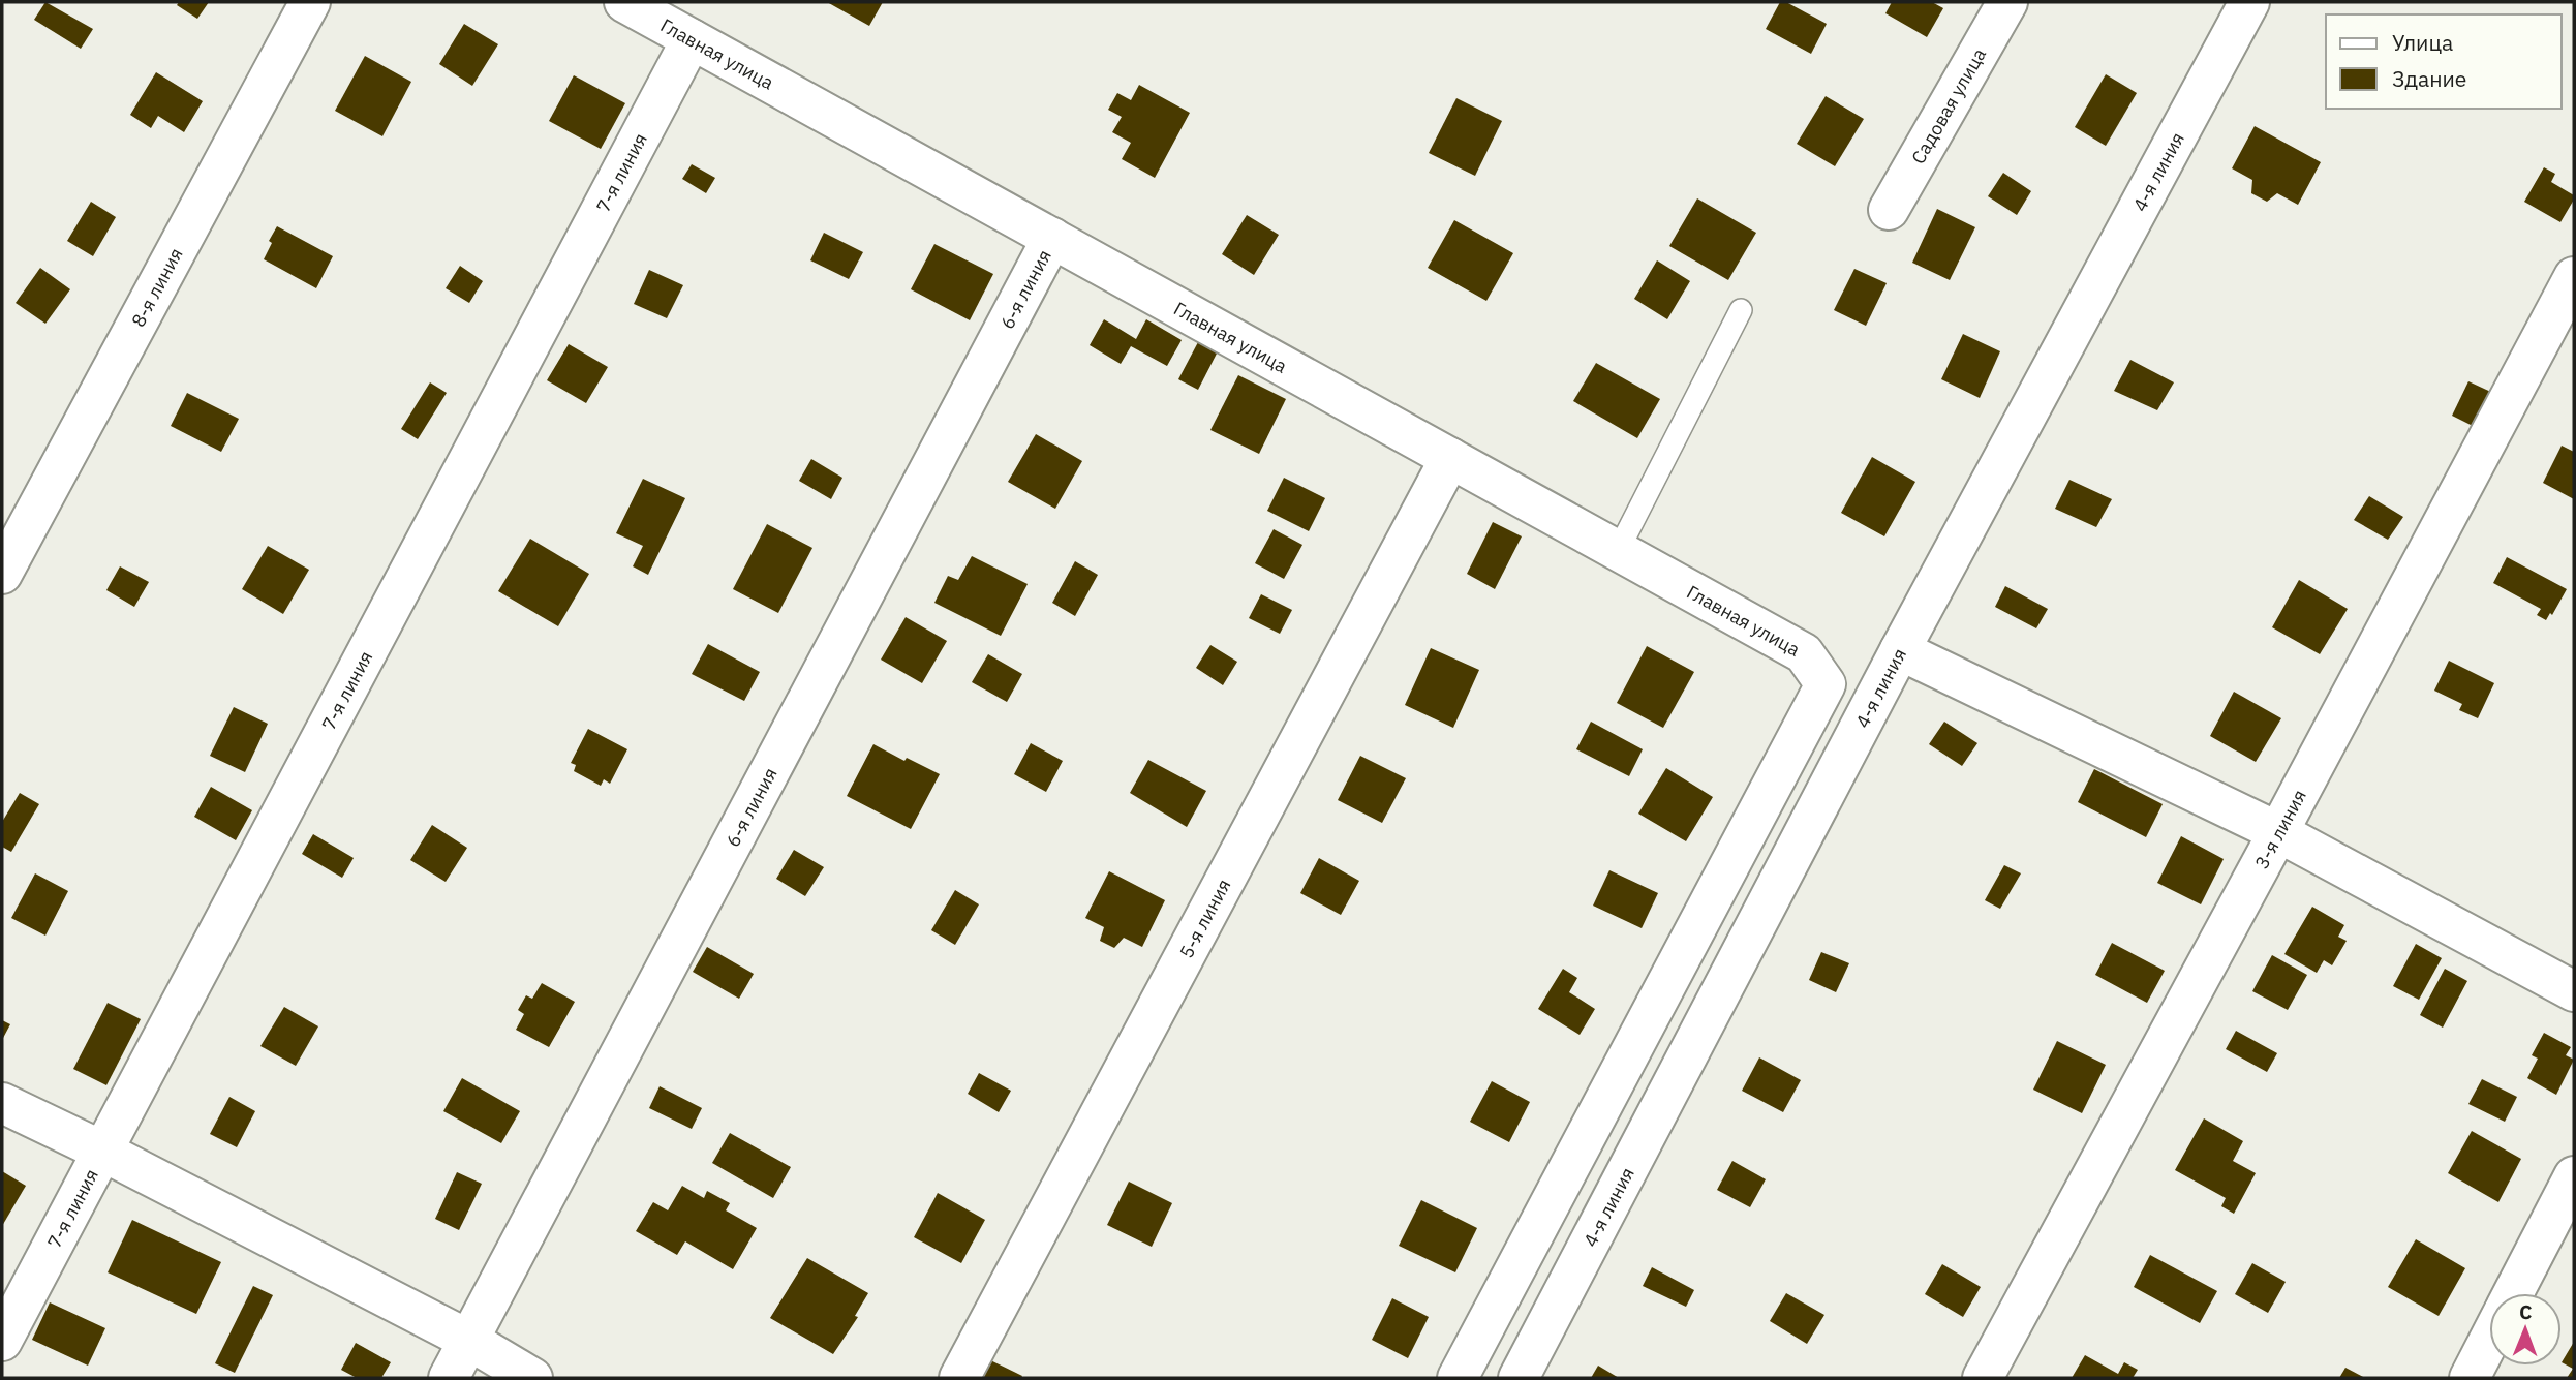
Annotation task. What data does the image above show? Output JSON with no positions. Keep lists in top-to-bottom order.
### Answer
{
  "streets": {
    "street": [
      "Главная улица",
      "Садовая улица",
      "7-я линия",
      "4-я линия",
      "8-я линия",
      "6-я линия",
      "3-я линия",
      "5-я линия"
    ]
  },
  "crossings": [
    ["Главная улица", "7-я линия"],
    ["Главная улица", "6-я линия"],
    ["Главная улица", "5-я линия"]
  ],
  "legend": ["Улица", "Здание"],
  "north": "top"
}
